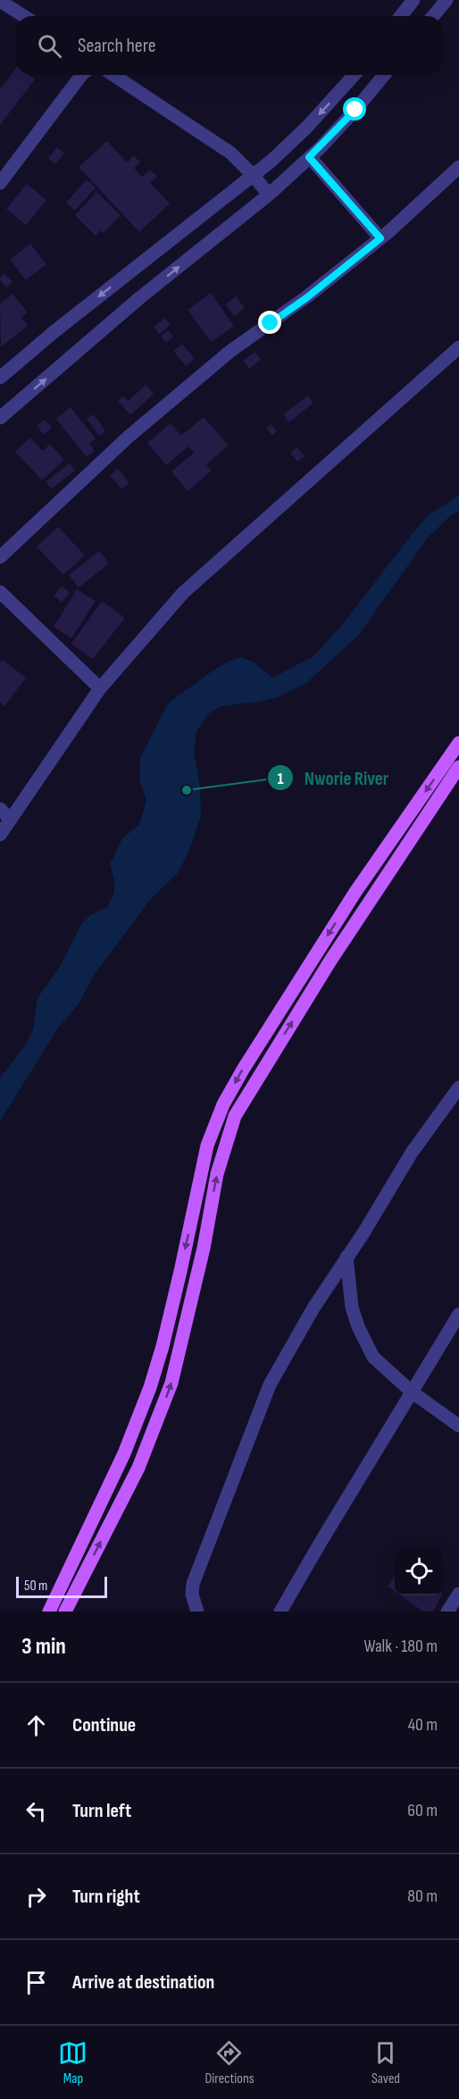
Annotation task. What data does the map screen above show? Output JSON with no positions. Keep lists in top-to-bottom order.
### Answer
{
  "places": ["Nworie River"],
  "scale_bar": "50 m",
  "page": {
    "search": "Search here",
    "scale": "50 m",
    "heading": ["3 min", "Walk · 180 m"],
    "list": [
      ["Continue", "40 m"],
      ["Turn left", "60 m"],
      ["Turn right", "80 m"],
      "Arrive at destination"
    ],
    "nav": ["Map", "Directions", "Saved"]
  }
}
